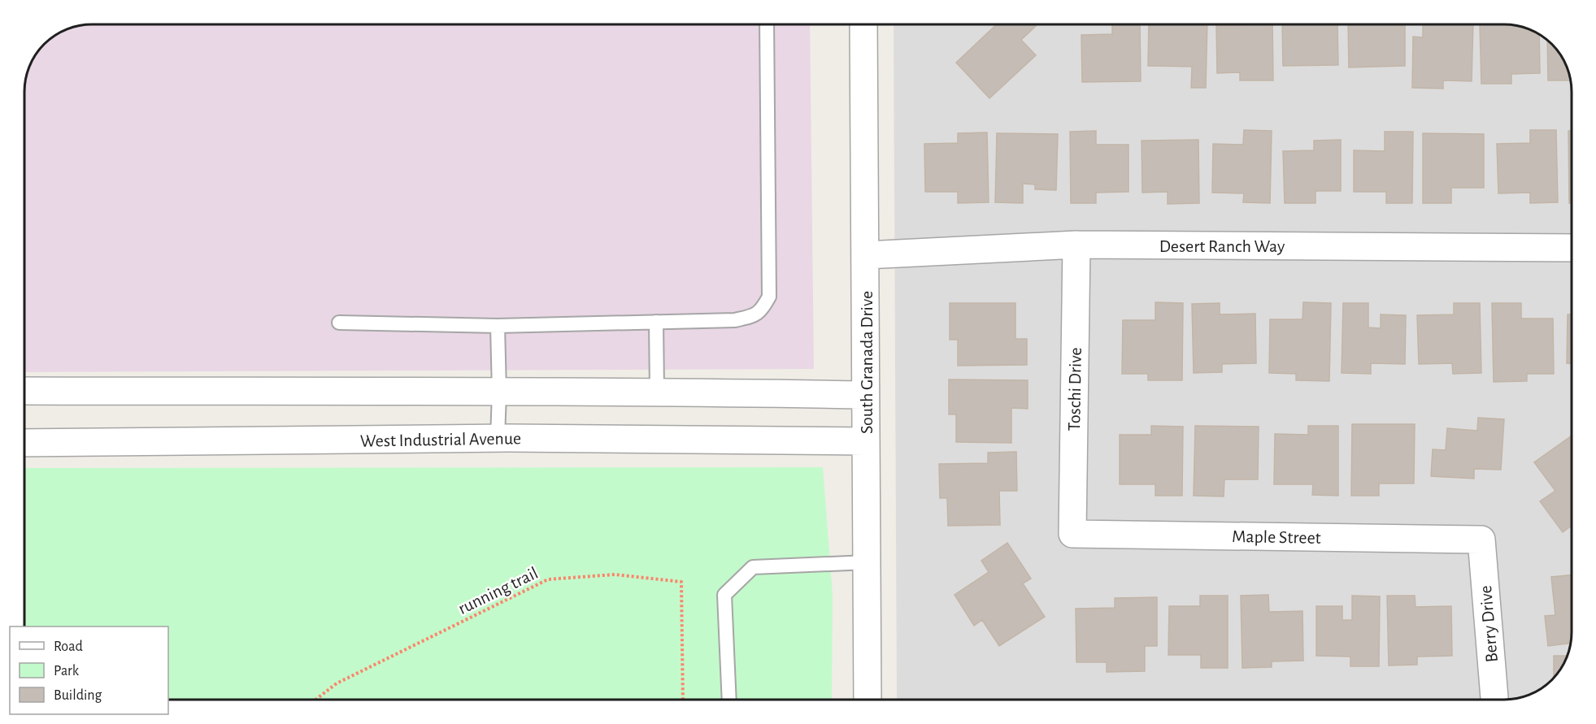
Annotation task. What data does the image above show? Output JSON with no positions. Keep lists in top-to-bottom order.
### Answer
{
  "streets": {
    "street": [
      "Desert Ranch Way",
      "South Granada Drive",
      "Toschi Drive",
      "West Industrial Avenue",
      "Maple Street",
      "Berry Drive"
    ],
    "path": ["running trail"]
  },
  "crossings": [
    ["Desert Ranch Way", "South Granada Drive"],
    ["Desert Ranch Way", "Toschi Drive"],
    ["South Granada Drive", "West Industrial Avenue"],
    ["Toschi Drive", "Maple Street"],
    ["Maple Street", "Berry Drive"]
  ],
  "legend": ["Road", "Park", "Building"]
}
